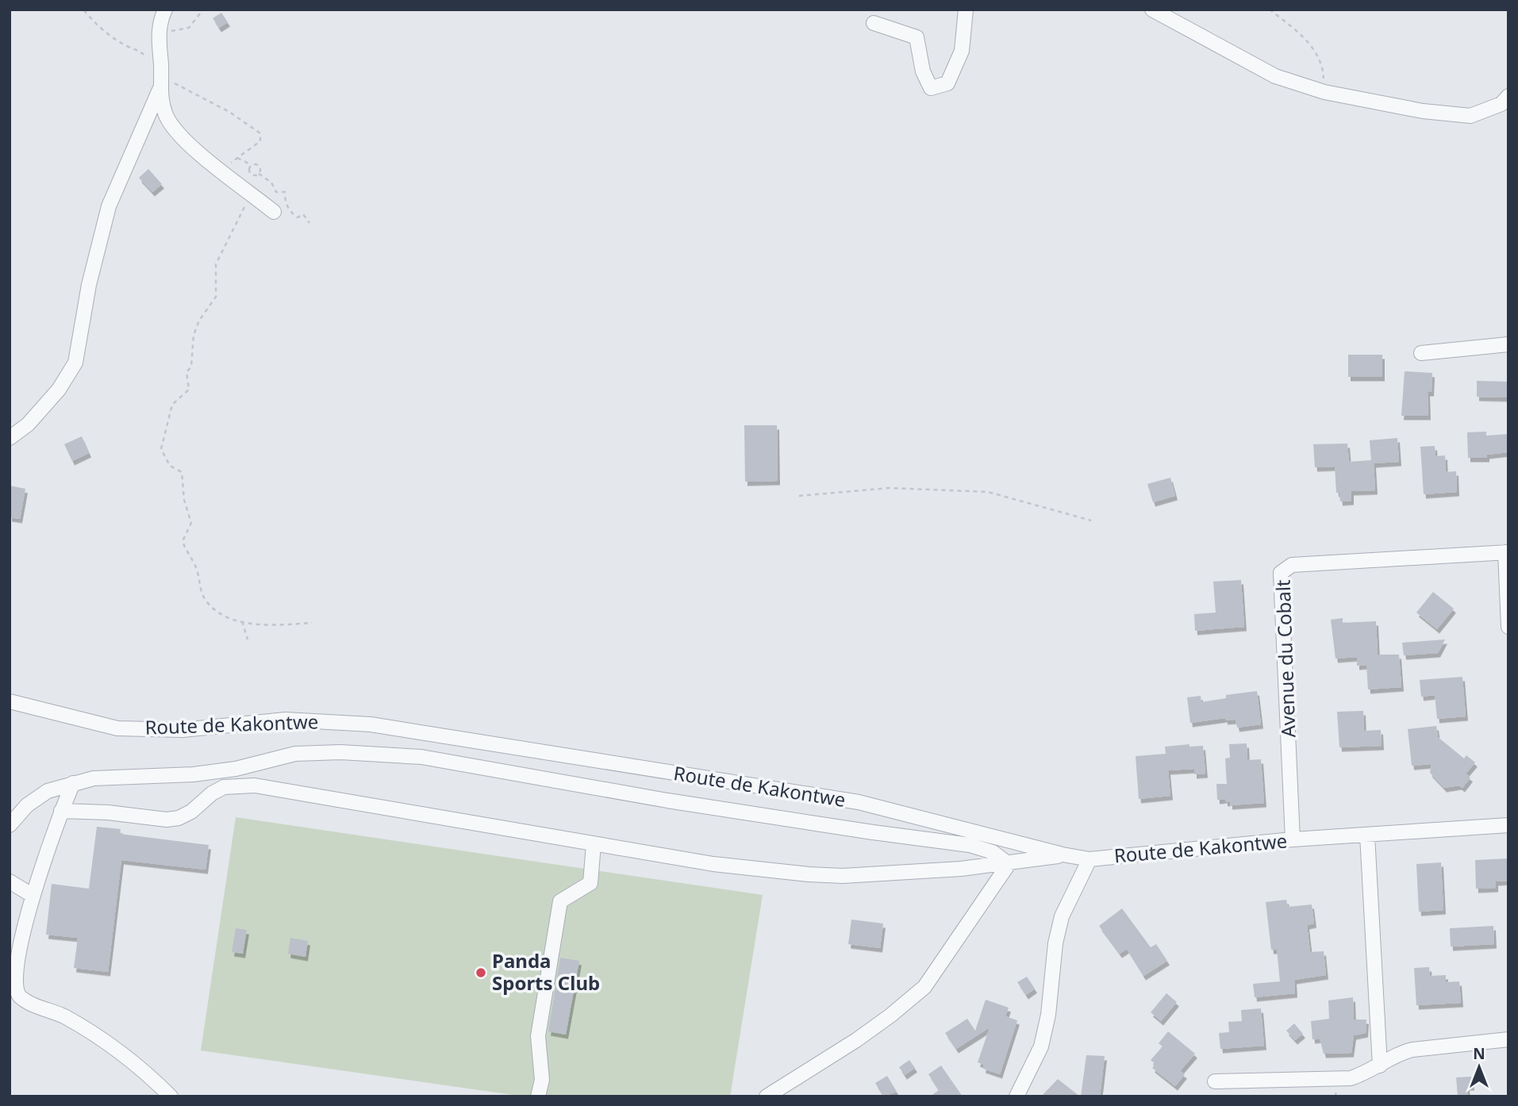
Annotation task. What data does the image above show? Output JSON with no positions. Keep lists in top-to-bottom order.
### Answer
{
  "streets": {
    "street": ["Avenue du Cobalt", "Route de Kakontwe"]
  },
  "crossings": [
    ["Avenue du Cobalt", "Route de Kakontwe"]
  ],
  "places": ["Panda Sports Club"],
  "north": "top"
}
